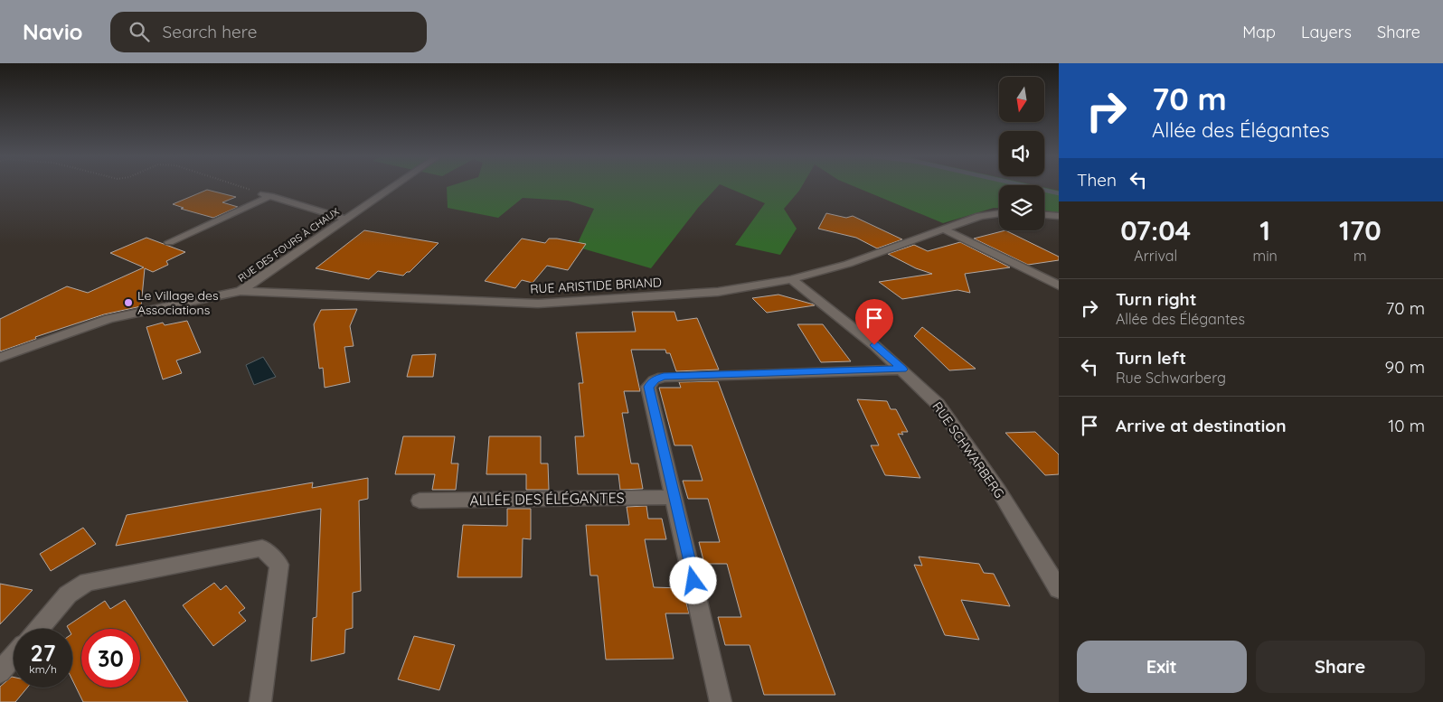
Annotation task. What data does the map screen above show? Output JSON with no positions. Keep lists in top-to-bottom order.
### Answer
{
  "streets": {
    "street": [
      "RUE DES FOURS À CHAUX",
      "RUE ARISTIDE BRIAND",
      "RUE SCHWARBERG",
      "ALLÉE DES ÉLÉGANTES"
    ]
  },
  "crossings": [
    ["RUE DES FOURS À CHAUX", "RUE ARISTIDE BRIAND"],
    ["RUE ARISTIDE BRIAND", "RUE SCHWARBERG"]
  ],
  "places": ["Le Village des Associations"],
  "north": "bottom",
  "page": {
    "header": "Navio",
    "search": "Search here",
    "nav": ["Map", "Layers", "Share"],
    "turn": ["70 m", "Allée des Élégantes"],
    "then": "Then",
    "eta": [
      "07:04",
      "Arrival",
      "1",
      "min",
      "170",
      "m"
    ],
    "list": [
      {
        "name": "Turn right",
        "note": "Allée des Élégantes",
        "value": "70 m"
      },
      {
        "name": "Turn left",
        "note": "Rue Schwarberg",
        "value": "90 m"
      },
      {
        "name": "Arrive at destination",
        "value": "10 m"
      }
    ],
    "speed": "27 km/h",
    "limit": "30",
    "buttons": ["Exit", "Share"]
  }
}
